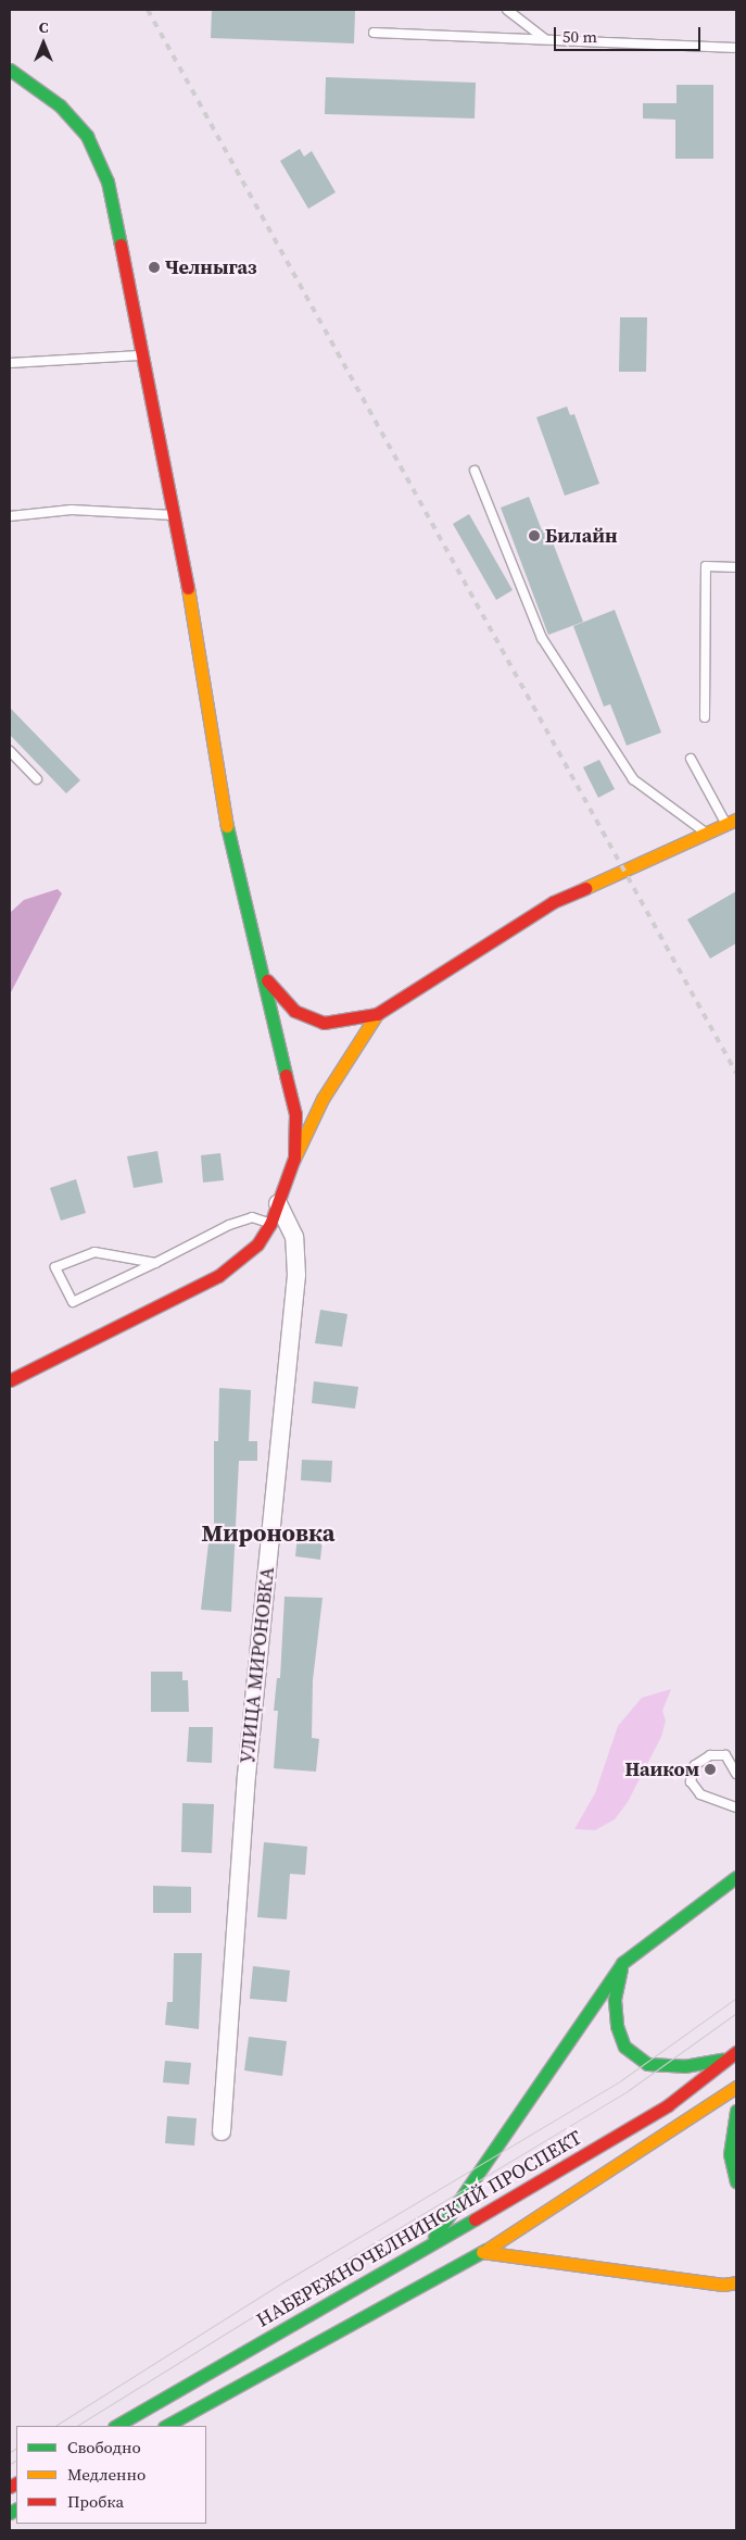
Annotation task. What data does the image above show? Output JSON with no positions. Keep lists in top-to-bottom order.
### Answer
{
  "streets": {
    "main road": ["НАБЕРЕЖНОЧЕЛНИНСКИЙ ПРОСПЕКТ"],
    "street": ["УЛИЦА МИРОНОВКА"]
  },
  "districts": ["Мироновка"],
  "places": ["Челныгаз", "Билайн", "Наиком"],
  "legend": ["Свободно", "Медленно", "Пробка"],
  "scale_bar": "50 m",
  "north": "top"
}
